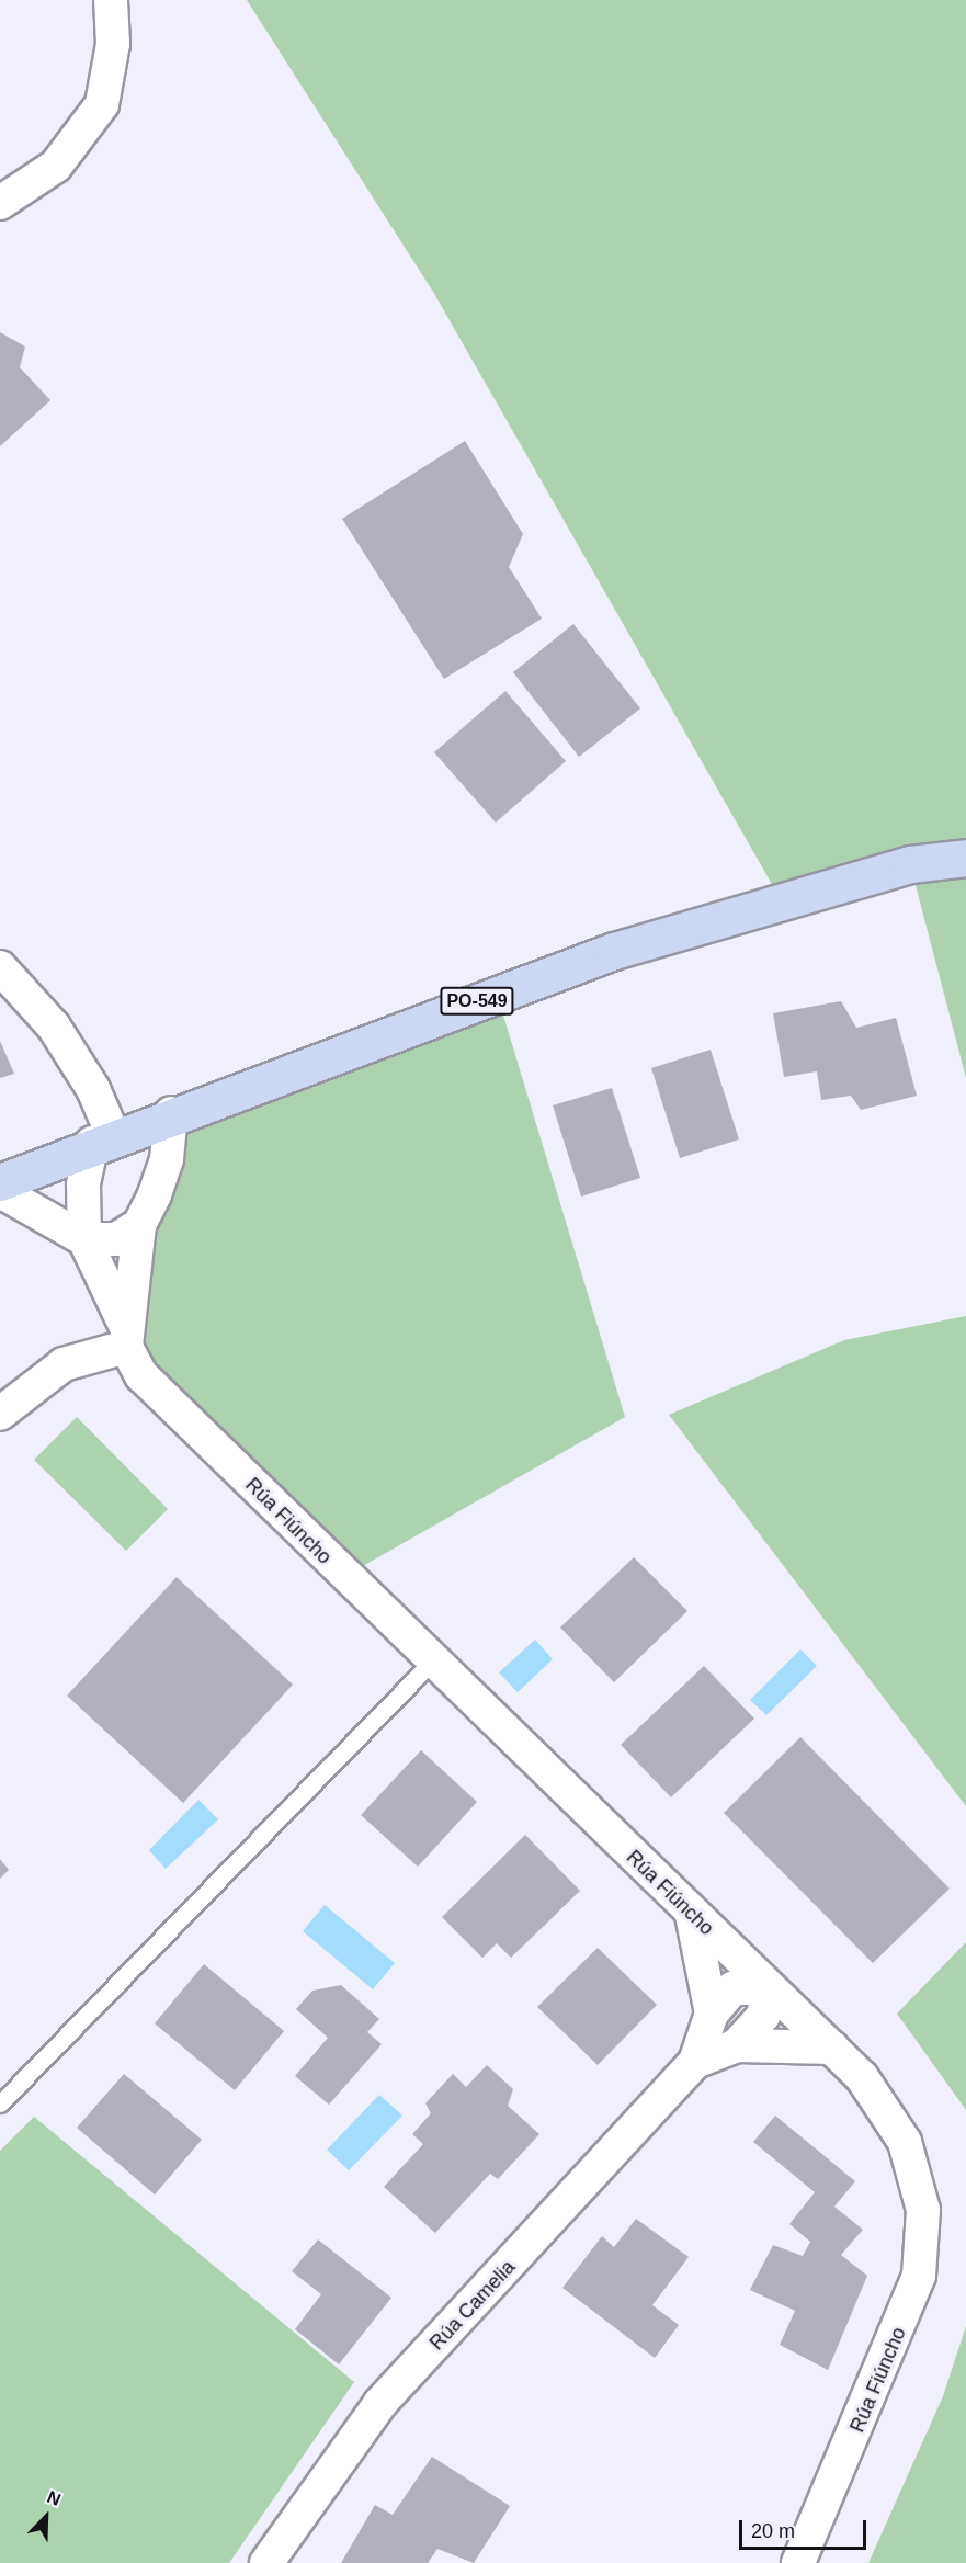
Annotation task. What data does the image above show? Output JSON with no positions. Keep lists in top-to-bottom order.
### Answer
{
  "streets": {
    "main road": ["PO-549"],
    "street": ["Rúa Fiúncho", "Rúa Camelia"]
  },
  "crossings": [
    ["PO-549", "Rúa Fiúncho"]
  ],
  "scale_bar": "20 m",
  "north": "top right"
}
